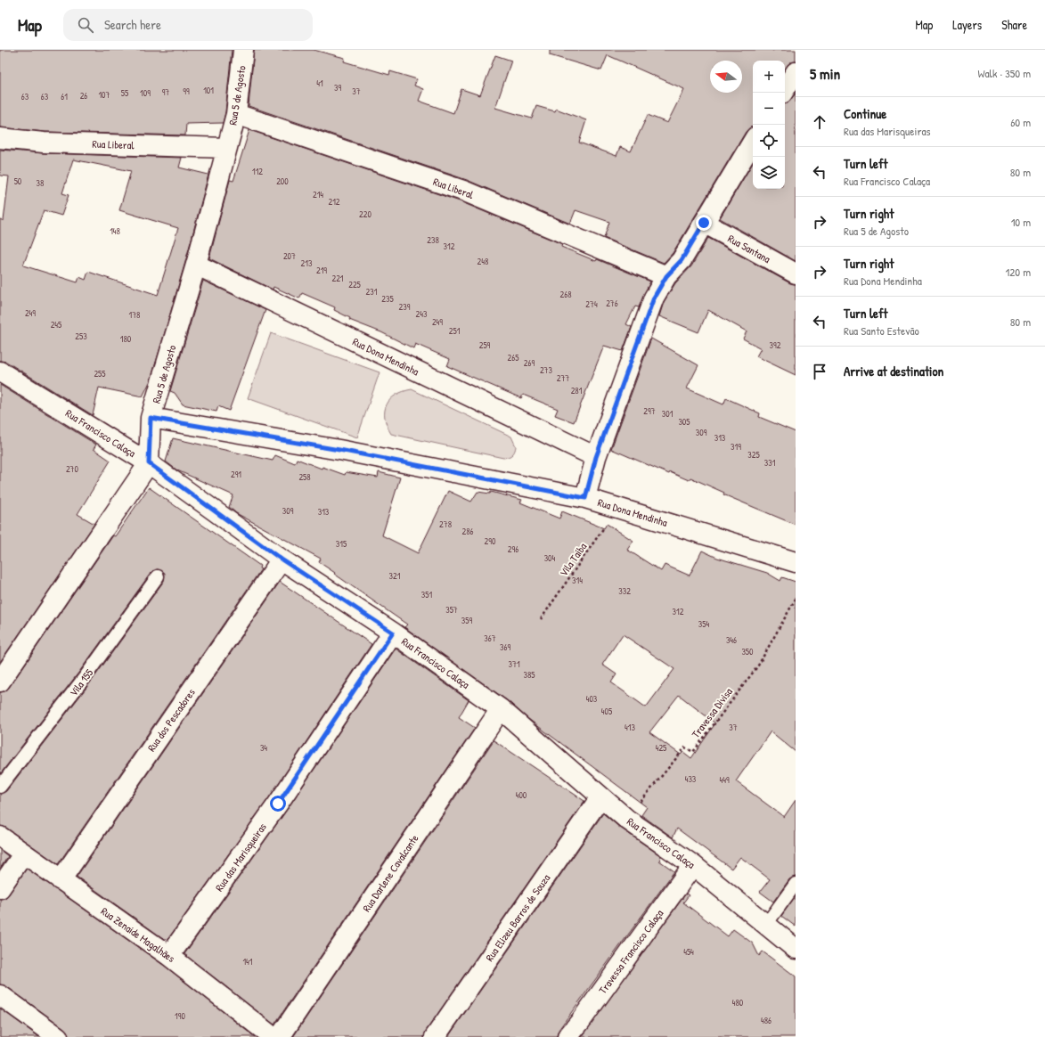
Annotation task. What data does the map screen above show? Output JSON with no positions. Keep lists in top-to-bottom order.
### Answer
{
  "streets": {
    "street": [
      "Rua 5 de Agosto",
      "Rua Liberal",
      "Rua Santana",
      "Rua Dona Mendinha",
      "Rua Francisco Calaça",
      "Rua dos Pescadores",
      "Rua das Marisqueiras",
      "Rua Darlene Cavalcante",
      "Rua Elizeu Barros de Souza",
      "Rua Zenaide Magalhães",
      "Travessa Francisco Calaça"
    ],
    "lane": ["Vila 155"],
    "path": ["Vila Taíba", "Travessa Divisa"]
  },
  "crossings": [
    ["Rua 5 de Agosto", "Rua Liberal"],
    ["Rua 5 de Agosto", "Rua Dona Mendinha"],
    ["Rua 5 de Agosto", "Rua Francisco Calaça"],
    ["Rua Dona Mendinha", "Vila Taíba"],
    ["Rua Francisco Calaça", "Travessa Divisa"],
    ["Rua Francisco Calaça", "Rua dos Pescadores"],
    ["Rua Francisco Calaça", "Rua das Marisqueiras"],
    ["Rua Francisco Calaça", "Rua Darlene Cavalcante"],
    ["Rua Francisco Calaça", "Rua Elizeu Barros de Souza"],
    ["Rua Francisco Calaça", "Travessa Francisco Calaça"],
    ["Rua dos Pescadores", "Rua Zenaide Magalhães"],
    ["Rua das Marisqueiras", "Rua Zenaide Magalhães"]
  ],
  "house_numbers": [
    "41",
    "39",
    "101",
    "99",
    "37",
    "97",
    "55",
    "109",
    "107",
    "26",
    "63",
    "63",
    "61",
    "112",
    "50",
    "200",
    "38",
    "214",
    "212",
    "220",
    "148",
    "238",
    "312",
    "207",
    "248",
    "213",
    "219",
    "221",
    "225",
    "231",
    "268",
    "235",
    "276",
    "274",
    "239",
    "249",
    "243",
    "178",
    "249",
    "245",
    "251",
    "253",
    "180",
    "259",
    "392",
    "265",
    "269",
    "273",
    "255",
    "277",
    "281",
    "297",
    "301",
    "305",
    "309",
    "313",
    "319",
    "325",
    "331",
    "270",
    "291",
    "258",
    "309",
    "313",
    "278",
    "286",
    "290",
    "315",
    "296",
    "304",
    "321",
    "314",
    "332",
    "351",
    "357",
    "312",
    "359",
    "354",
    "367",
    "346",
    "369",
    "350",
    "371",
    "385",
    "403",
    "405",
    "413",
    "37",
    "34",
    "425",
    "433",
    "449",
    "400",
    "454",
    "141",
    "480",
    "190",
    "486"
  ],
  "north": "left",
  "page": {
    "header": "Map",
    "search": "Search here",
    "nav": ["Map", "Layers", "Share"],
    "heading": ["5 min", "Walk · 350 m"],
    "map_buttons": ["+", "−"],
    "list": [
      ["Continue", "Rua das Marisqueiras", "60 m"],
      ["Turn left", "Rua Francisco Calaça", "80 m"],
      ["Turn right", "Rua 5 de Agosto", "10 m"],
      ["Turn right", "Rua Dona Mendinha", "120 m"],
      ["Turn left", "Rua Santo Estevão", "80 m"],
      "Arrive at destination"
    ]
  }
}
